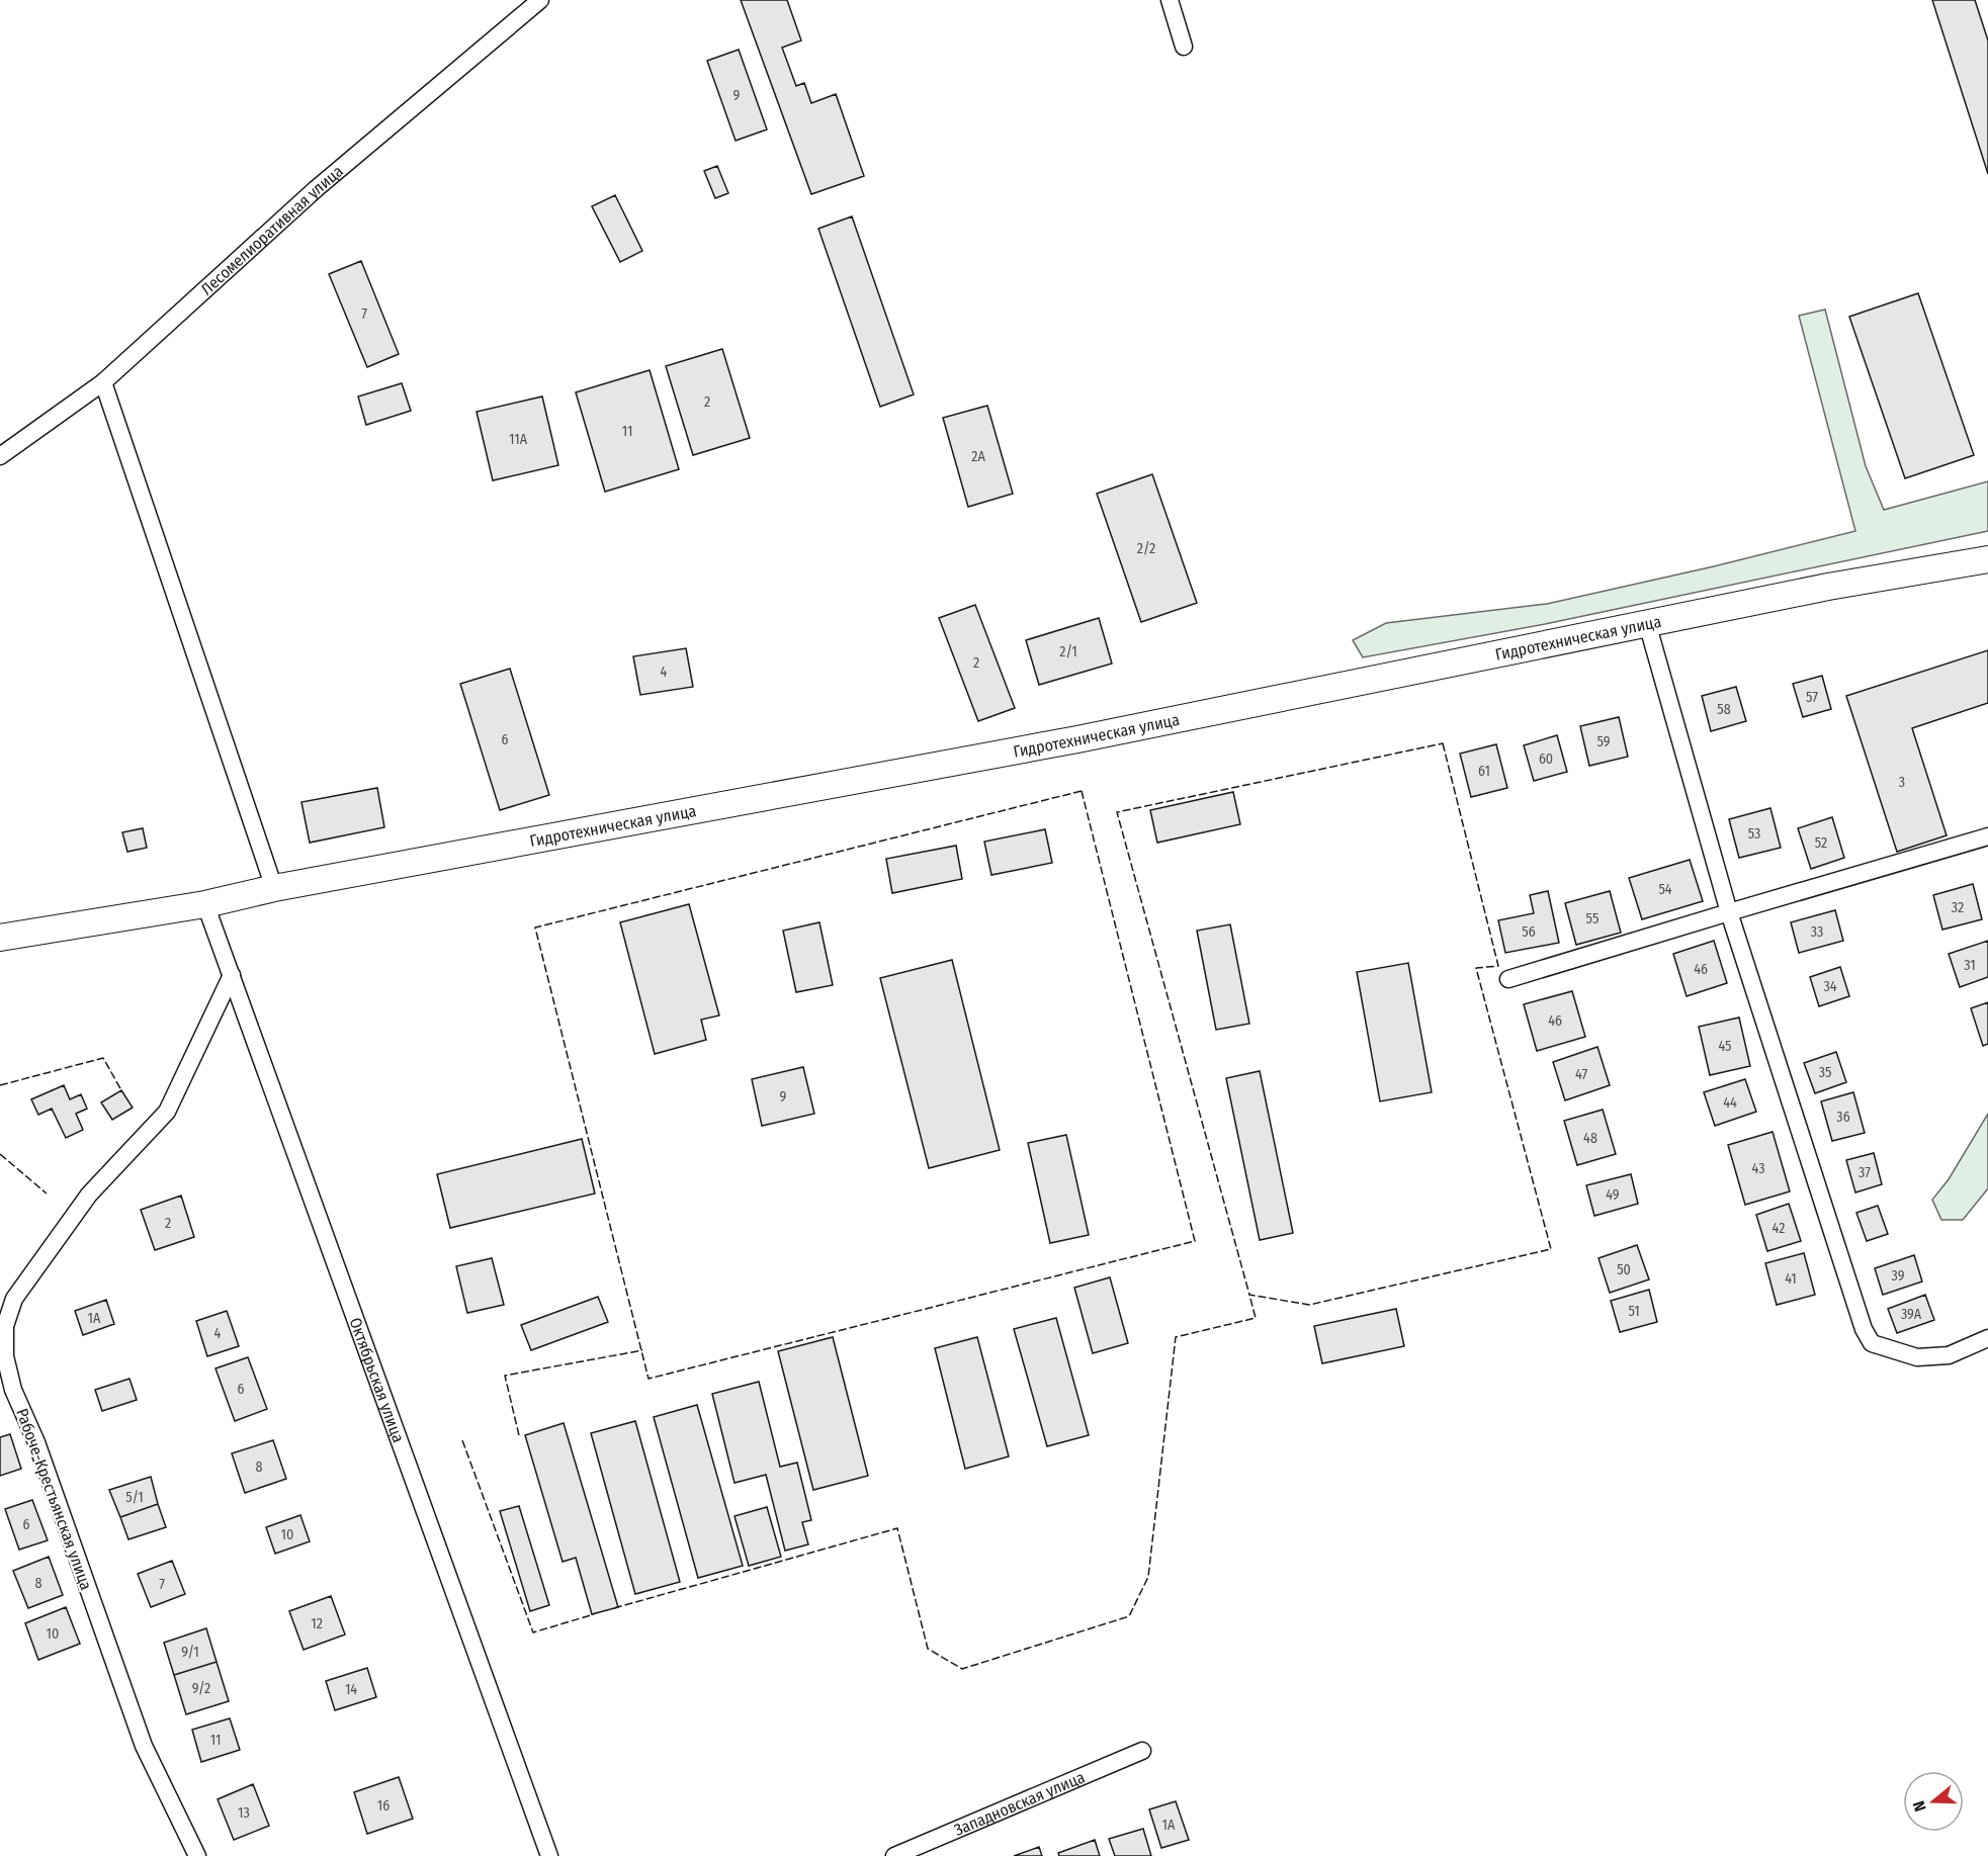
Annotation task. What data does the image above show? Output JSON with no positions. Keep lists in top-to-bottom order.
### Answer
{
  "streets": {
    "main road": ["Гидротехническая улица"],
    "street": [
      "Лесомелиоративная улица",
      "Октябрьская улица",
      "Рабоче-Крестьянская улица",
      "Западновская улица"
    ]
  },
  "crossings": [
    ["Гидротехническая улица", "Октябрьская улица"],
    ["Октябрьская улица", "Рабоче-Крестьянская улица"]
  ],
  "house_numbers": [
    "9",
    "7",
    "2",
    "11",
    "11А",
    "2А",
    "2/2",
    "2/1",
    "2",
    "4",
    "57",
    "58",
    "6",
    "59",
    "60",
    "61",
    "3",
    "53",
    "52",
    "54",
    "32",
    "55",
    "56",
    "33",
    "31",
    "46",
    "34",
    "46",
    "45",
    "35",
    "47",
    "9",
    "44",
    "36",
    "48",
    "43",
    "37",
    "49",
    "2",
    "42",
    "50",
    "39",
    "41",
    "51",
    "39А",
    "1А",
    "4",
    "6",
    "8",
    "5/1",
    "6",
    "10",
    "8",
    "7",
    "12",
    "10",
    "9/1",
    "9/2",
    "14",
    "11",
    "16",
    "13",
    "1А"
  ],
  "north": "left"
}
